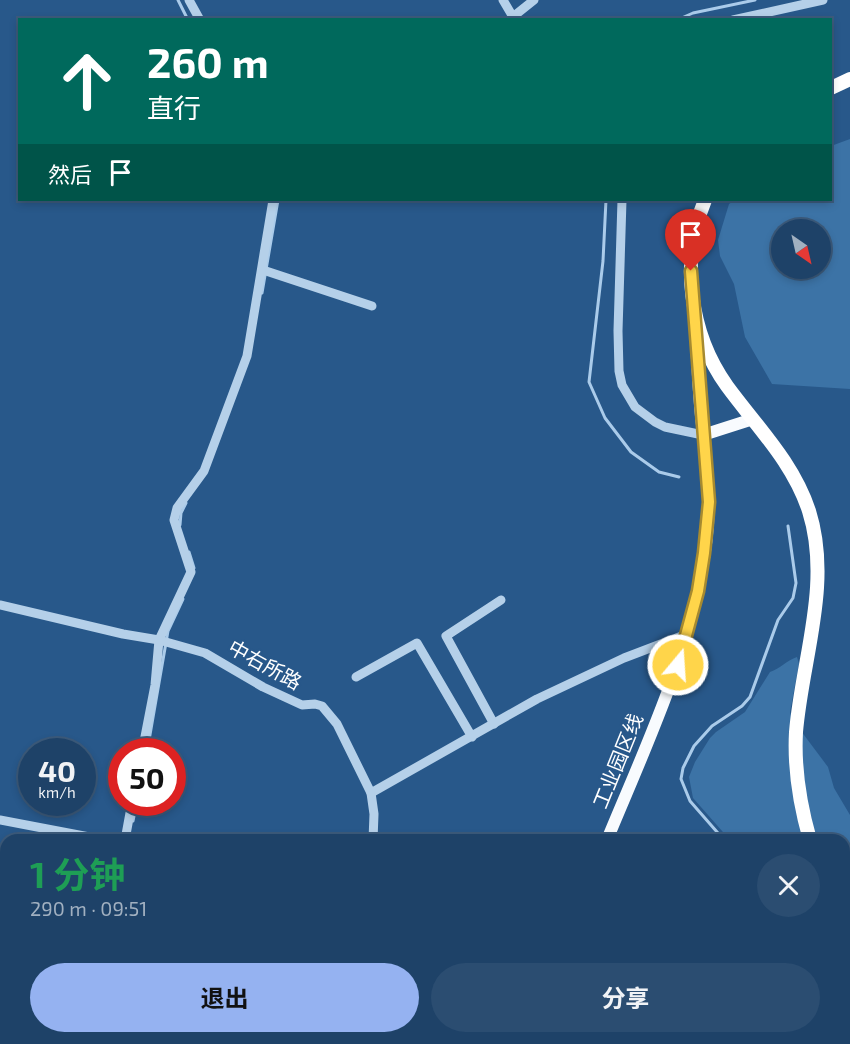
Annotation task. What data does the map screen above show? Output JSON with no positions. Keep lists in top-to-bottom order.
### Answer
{
  "streets": {
    "main road": ["工业园区线"],
    "street": ["中右所路"]
  },
  "north": "bottom right",
  "page": {
    "turn": ["260 m", "直行"],
    "then": "然后",
    "speed": "40 km/h",
    "limit": "50",
    "heading": ["1 分钟", "290 m · 09:51"],
    "buttons": ["退出", "分享"]
  }
}
